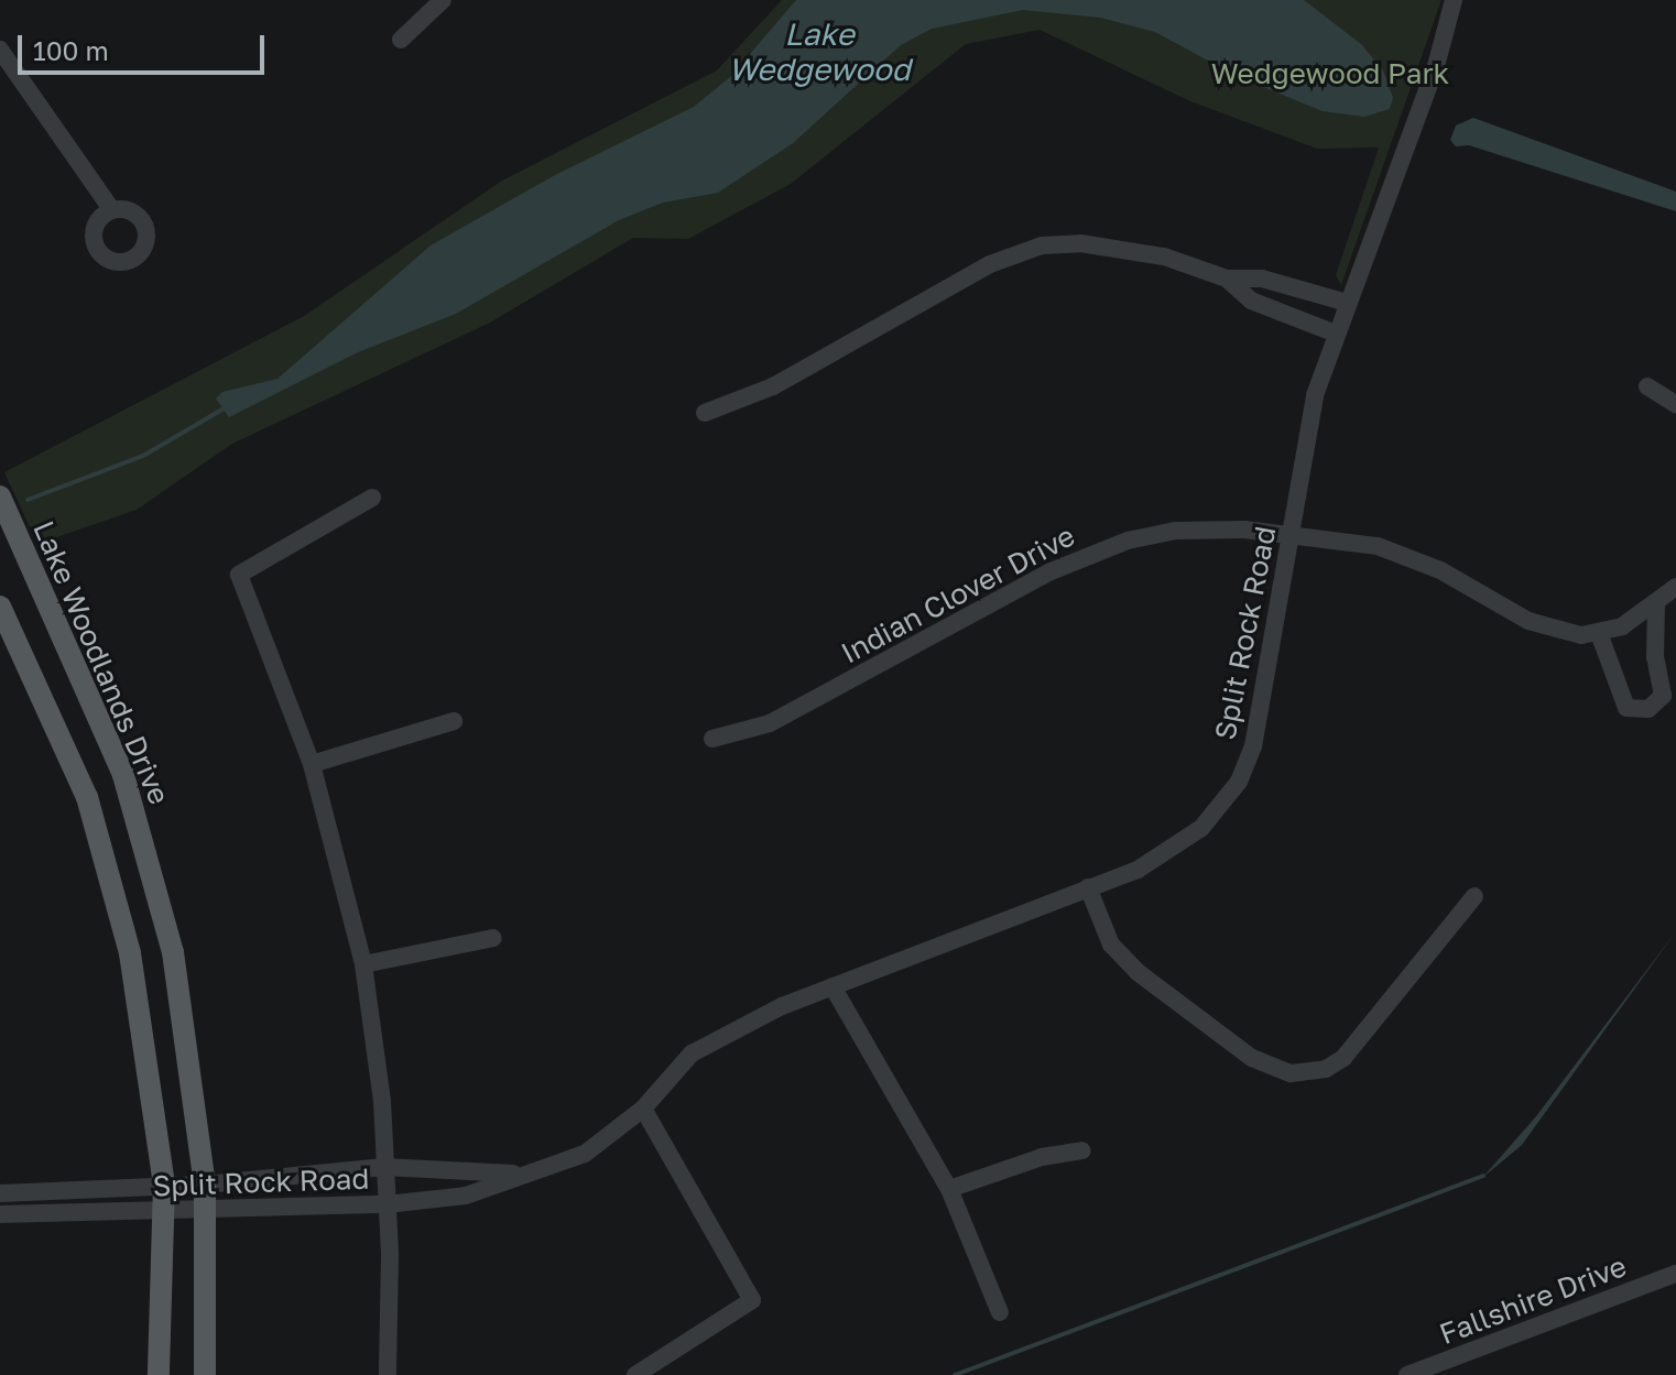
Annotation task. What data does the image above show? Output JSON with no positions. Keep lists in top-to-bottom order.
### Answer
{
  "streets": {
    "main road": ["Lake Woodlands Drive"],
    "street": ["Indian Clover Drive", "Split Rock Road", "Fallshire Drive"]
  },
  "crossings": [
    ["Indian Clover Drive", "Split Rock Road"],
    ["Split Rock Road", "Lake Woodlands Drive"]
  ],
  "water": ["Lake Wedgewood"],
  "parks": ["Wedgewood Park"],
  "scale_bar": "100 m"
}
